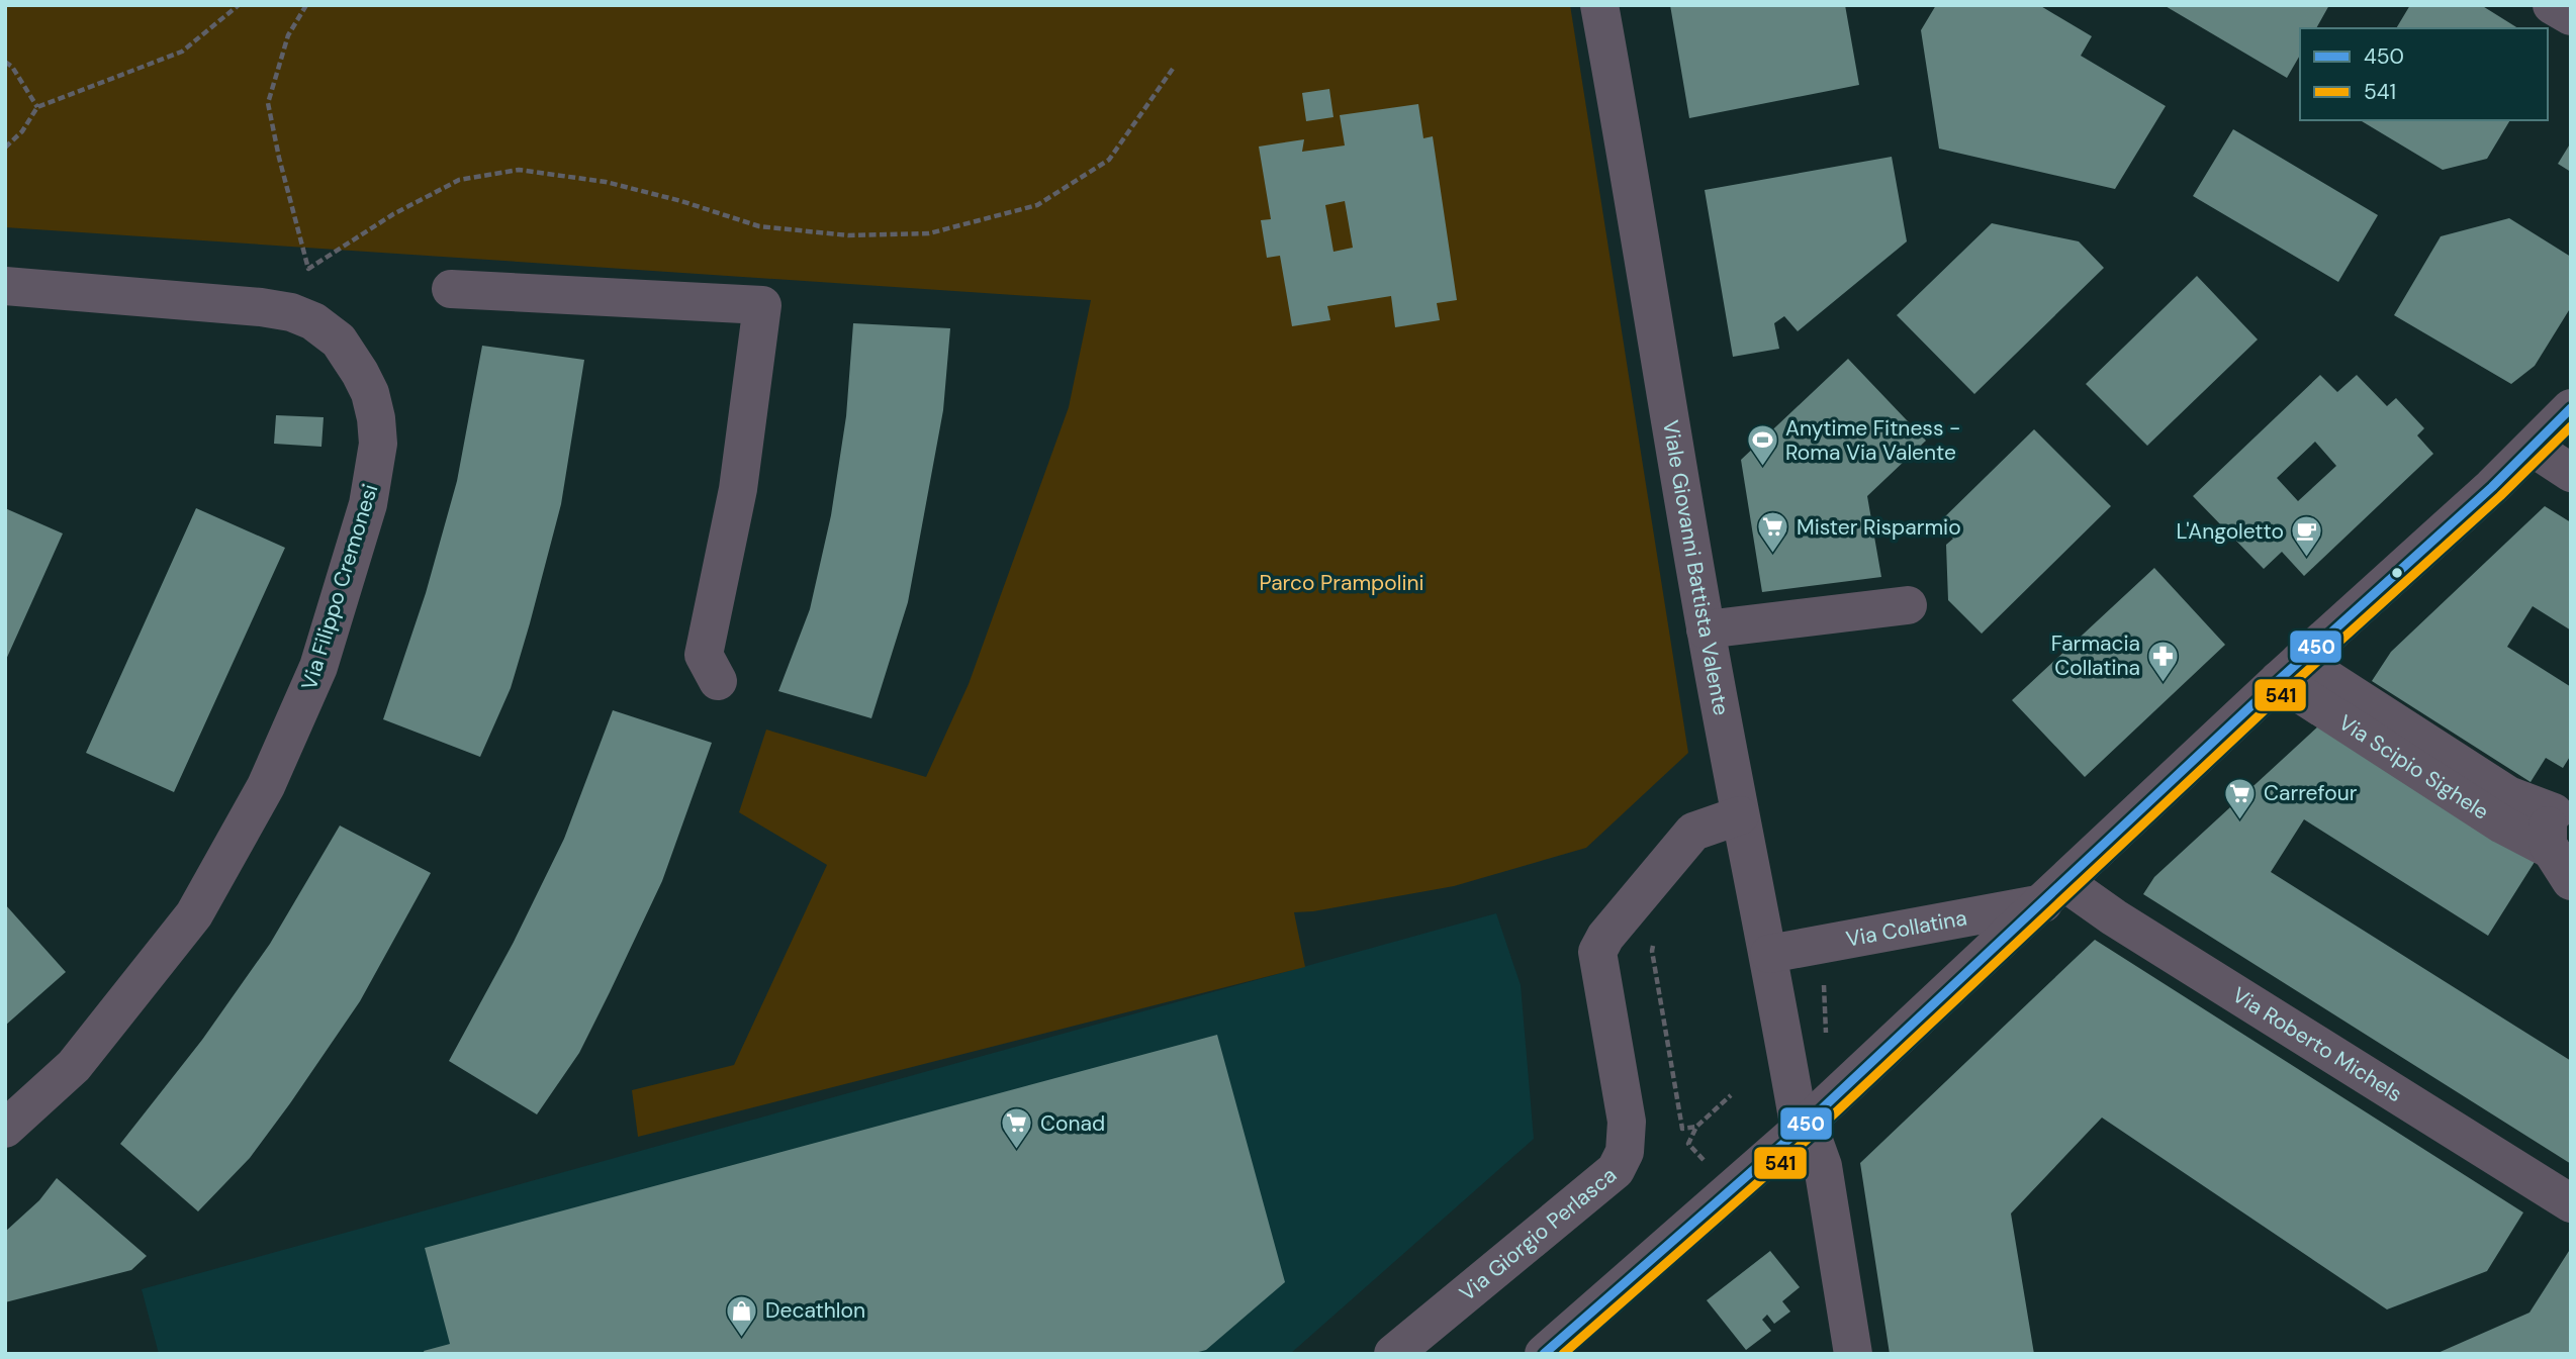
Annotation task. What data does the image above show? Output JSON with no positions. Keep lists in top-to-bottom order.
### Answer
{
  "streets": {
    "street": [
      "Viale Giovanni Battista Valente",
      "Via Filippo Cremonesi",
      "Via Scipio Sighele",
      "Via Collatina",
      "Via Roberto Michels",
      "Via Giorgio Perlasca"
    ]
  },
  "crossings": [
    ["Viale Giovanni Battista Valente", "Via Collatina"],
    ["Viale Giovanni Battista Valente", "Via Giorgio Perlasca"],
    ["Via Collatina", "Via Roberto Michels"]
  ],
  "parks": ["Parco Prampolini"],
  "places": {
    "sports": ["Anytime Fitness - Roma Via Valente"],
    "supermarket": ["Mister Risparmio", "Carrefour", "Conad"],
    "cafe": ["L'Angoletto"],
    "pharmacy": ["Farmacia Collatina"],
    "shop": ["Decathlon"]
  },
  "lines": ["transit line 450", "transit line 541"],
  "legend": ["450", "541"]
}
